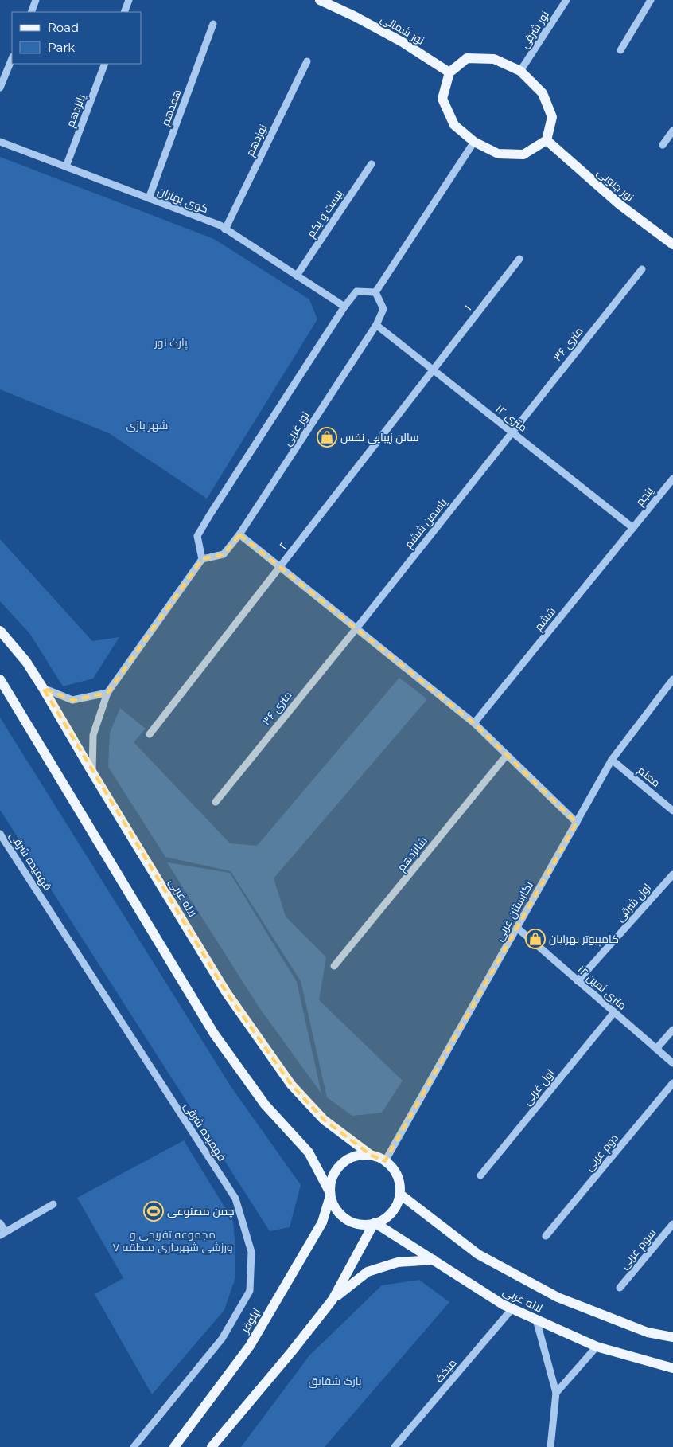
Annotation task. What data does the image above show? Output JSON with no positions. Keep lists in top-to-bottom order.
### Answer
{
  "streets": {
    "main road": [
      "نور شمالی",
      "نور جنوبی",
      "لاله غربی",
      "نیلوفر"
    ],
    "street": [
      "نور شرقی",
      "هفدهم",
      "پانزدهم",
      "نوزدهم",
      "کوی بهاران",
      "بیست و یکم",
      "۱",
      "۳۶ متری",
      "۱۲ متری",
      "نور غربی",
      "پنجم",
      "یاسمن ششم",
      "۲",
      "ششم",
      "معلم",
      "شانزدهم",
      "فهمیده شرقی",
      "اول شرقی",
      "نگارستان غربی",
      "۱۲ متری ثمین",
      "اول غربی",
      "دوم غربی",
      "سوم غربی",
      "میخک"
    ]
  },
  "crossings": [
    ["نور شمالی", "نور شرقی"],
    ["نور شمالی", "نور جنوبی"],
    ["نور شرقی", "نور جنوبی"],
    ["هفدهم", "کوی بهاران"],
    ["پانزدهم", "کوی بهاران"],
    ["نوزدهم", "کوی بهاران"],
    ["کوی بهاران", "بیست و یکم"],
    ["۱", "۱۲ متری"],
    ["۱", "۲"],
    ["۳۶ متری", "۱۲ متری"],
    ["۳۶ متری", "یاسمن ششم"],
    ["۱۲ متری", "نور غربی"],
    ["۱۲ متری", "پنجم"],
    ["۱۲ متری", "یاسمن ششم"],
    ["۱۲ متری", "۲"],
    ["۱۲ متری", "ششم"],
    ["پنجم", "ششم"],
    ["معلم", "نگارستان غربی"],
    ["لاله غربی", "نگارستان غربی"],
    ["لاله غربی", "نیلوفر"],
    ["لاله غربی", "میخک"],
    ["اول شرقی", "۱۲ متری ثمین"],
    ["نگارستان غربی", "۱۲ متری ثمین"],
    ["نگارستان غربی", "نیلوفر"],
    ["۱۲ متری ثمین", "اول غربی"]
  ],
  "parks": [
    "پارک نور",
    "شهر بازی",
    "مجموعه تفریحی و ورزشی شهرداری منطقه ۷",
    "پارک شقایق"
  ],
  "places": {
    "shop": ["سالن زیبایی نفس", "کامپیوتر بهرایان"],
    "sports": ["چمن مصنوعی"]
  },
  "legend": ["Road", "Park"]
}
